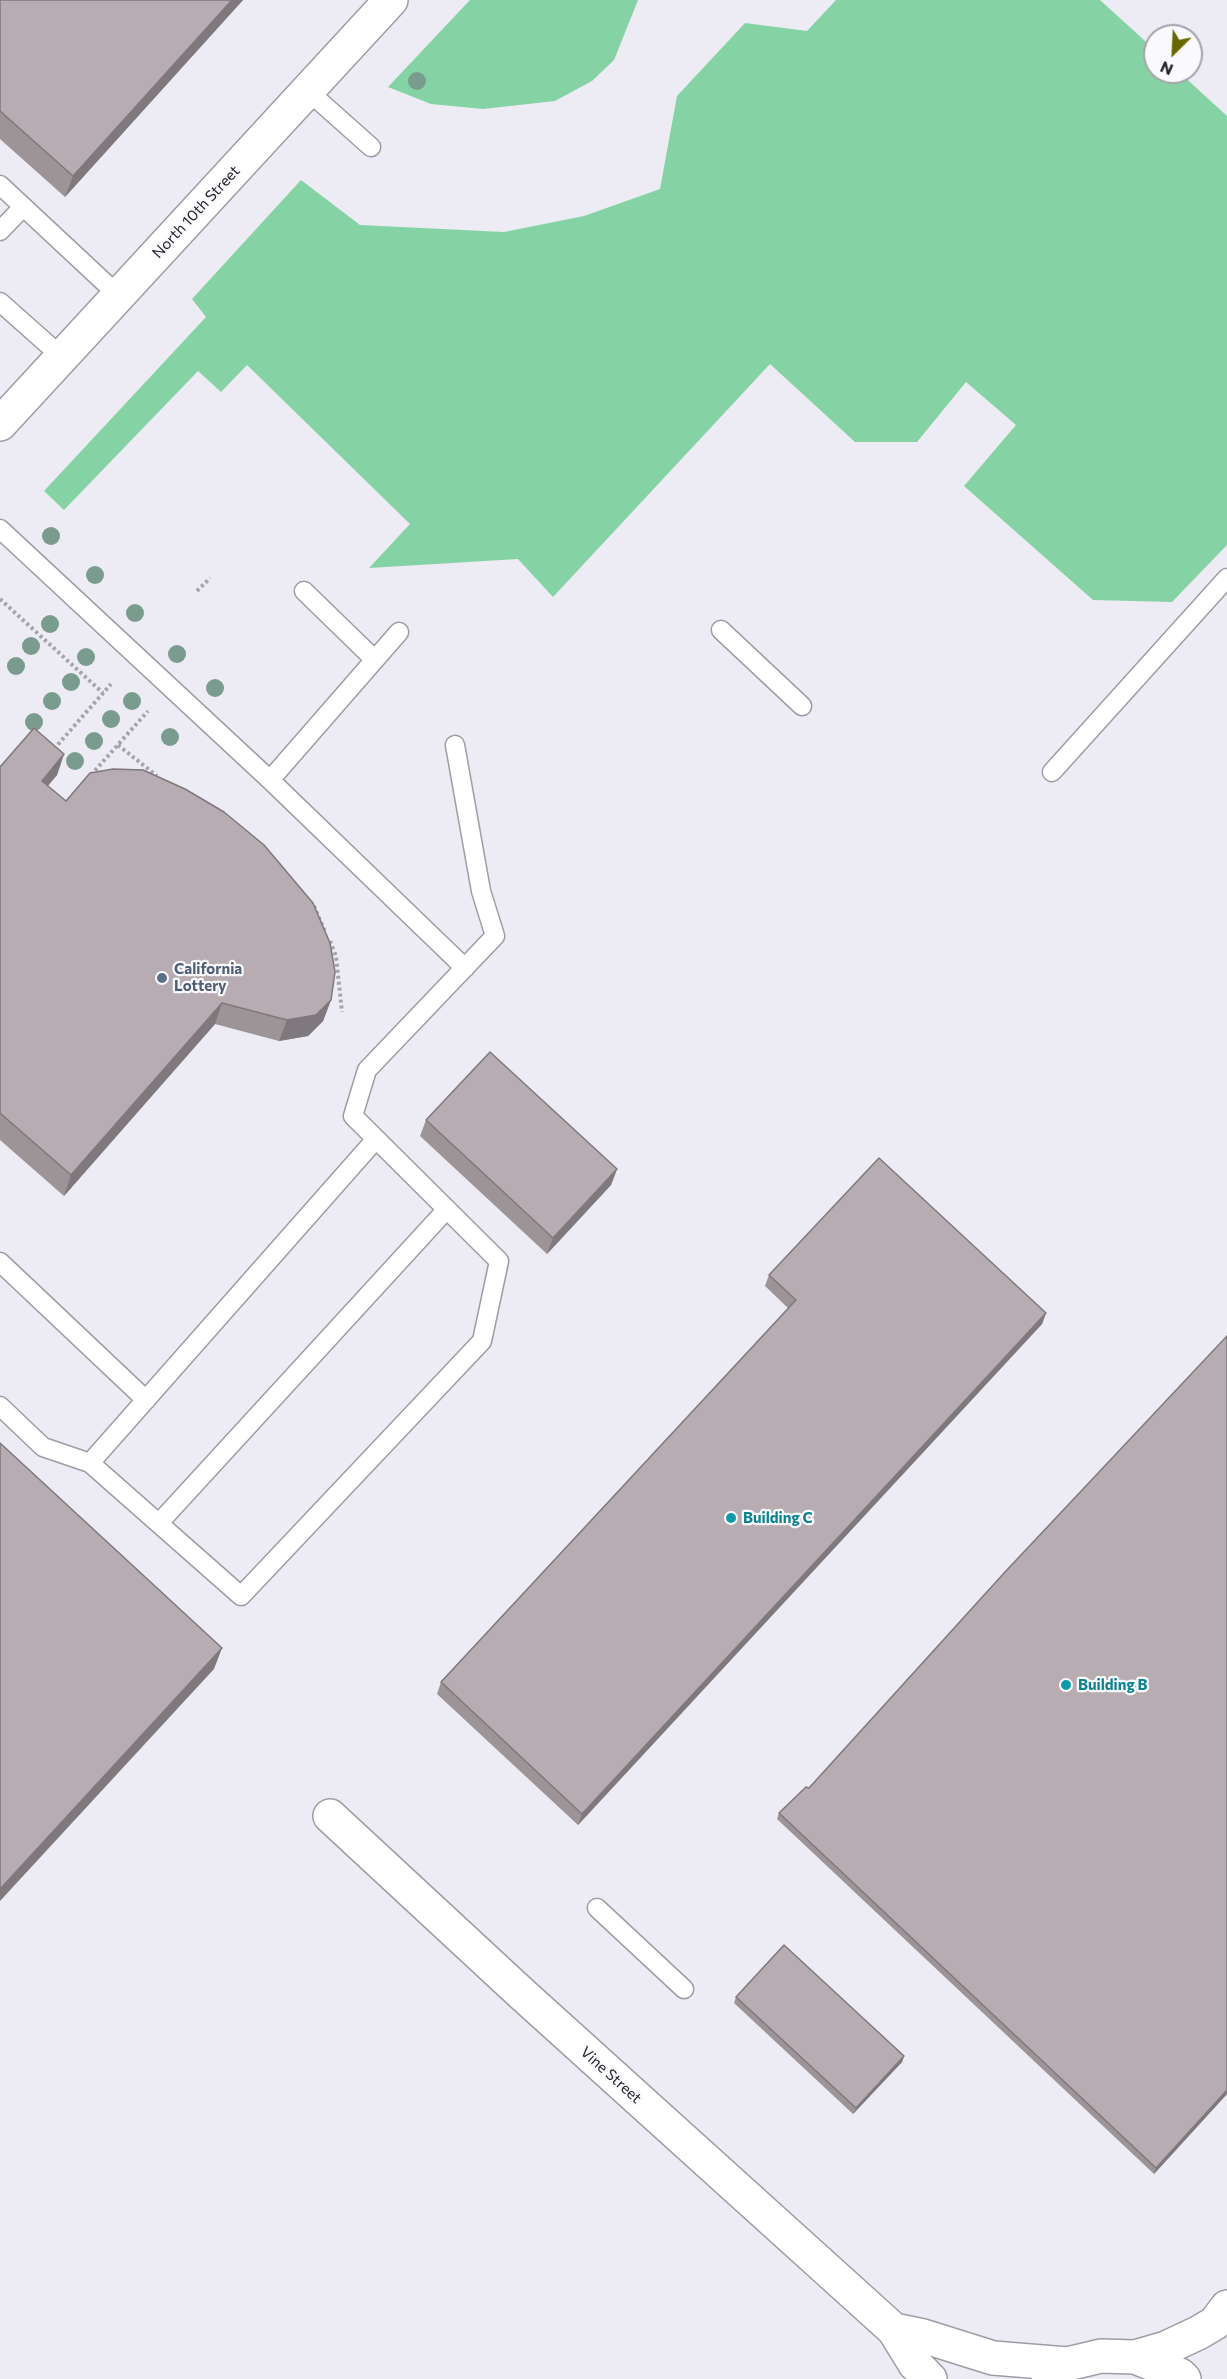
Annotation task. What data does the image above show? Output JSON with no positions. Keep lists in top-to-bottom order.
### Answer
{
  "streets": {
    "street": ["North 10th Street", "Vine Street"]
  },
  "places": ["California Lottery", "Building C", "Building B"],
  "north": "bottom left"
}
